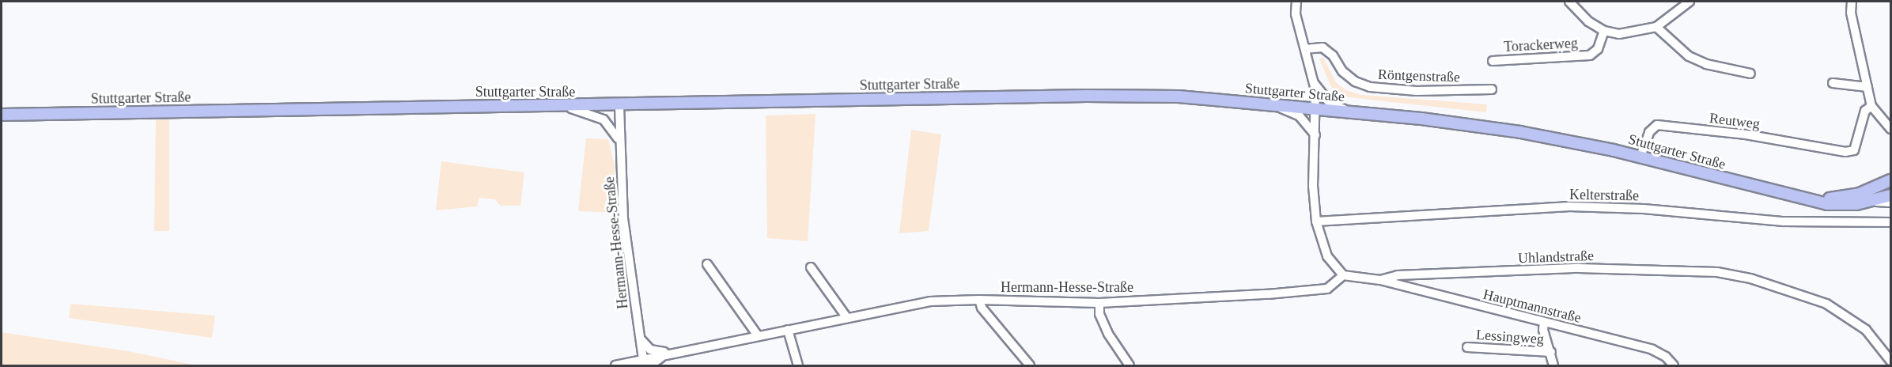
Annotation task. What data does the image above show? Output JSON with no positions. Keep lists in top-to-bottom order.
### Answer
{
  "streets": {
    "main road": ["Stuttgarter Straße"],
    "street": [
      "Torackerweg",
      "Röntgenstraße",
      "Reutweg",
      "Kelterstraße",
      "Hermann-Hesse-Straße",
      "Uhlandstraße",
      "Hauptmannstraße",
      "Lessingweg"
    ]
  },
  "crossings": [
    ["Stuttgarter Straße", "Reutweg"],
    ["Stuttgarter Straße", "Hermann-Hesse-Straße"],
    ["Hermann-Hesse-Straße", "Uhlandstraße"],
    ["Uhlandstraße", "Hauptmannstraße"]
  ]
}
